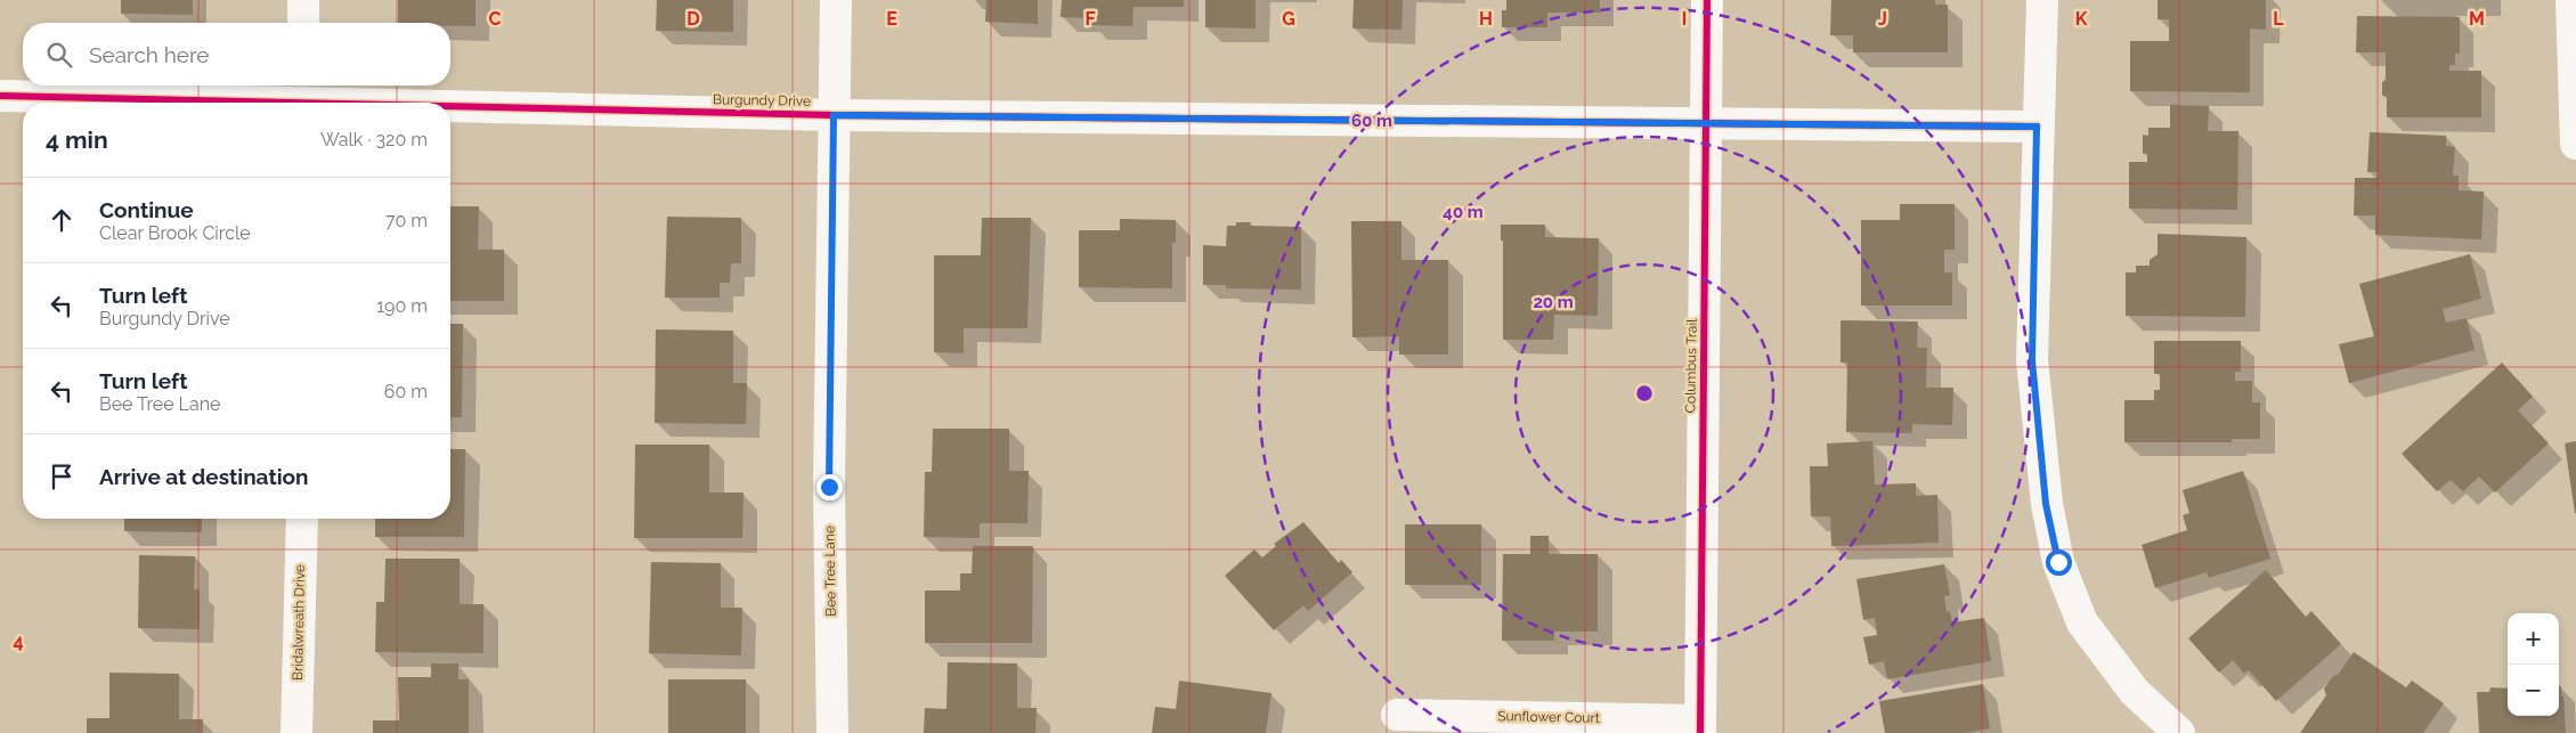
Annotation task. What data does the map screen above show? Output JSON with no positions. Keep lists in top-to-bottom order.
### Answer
{
  "streets": {
    "street": [
      "Burgundy Drive",
      "Columbus Trail",
      "Bee Tree Lane",
      "Bridalwreath Drive",
      "Sunflower Court"
    ]
  },
  "crossings": [
    ["Burgundy Drive", "Columbus Trail"],
    ["Burgundy Drive", "Bee Tree Lane"],
    ["Columbus Trail", "Sunflower Court"]
  ],
  "page": {
    "search": "Search here",
    "heading": ["4 min", "Walk · 320 m"],
    "list": [
      ["Continue", "Clear Brook Circle", "70 m"],
      ["Turn left", "Burgundy Drive", "190 m"],
      ["Turn left", "Bee Tree Lane", "60 m"],
      "Arrive at destination"
    ],
    "map_buttons": ["+", "−"]
  },
  "grid": {
    "columns": [
      "C",
      "D",
      "E",
      "F",
      "G",
      "H",
      "I",
      "J",
      "K",
      "L",
      "M"
    ],
    "rows": ["4"]
  },
  "rings": ["60 m", "40 m", "20 m"]
}
